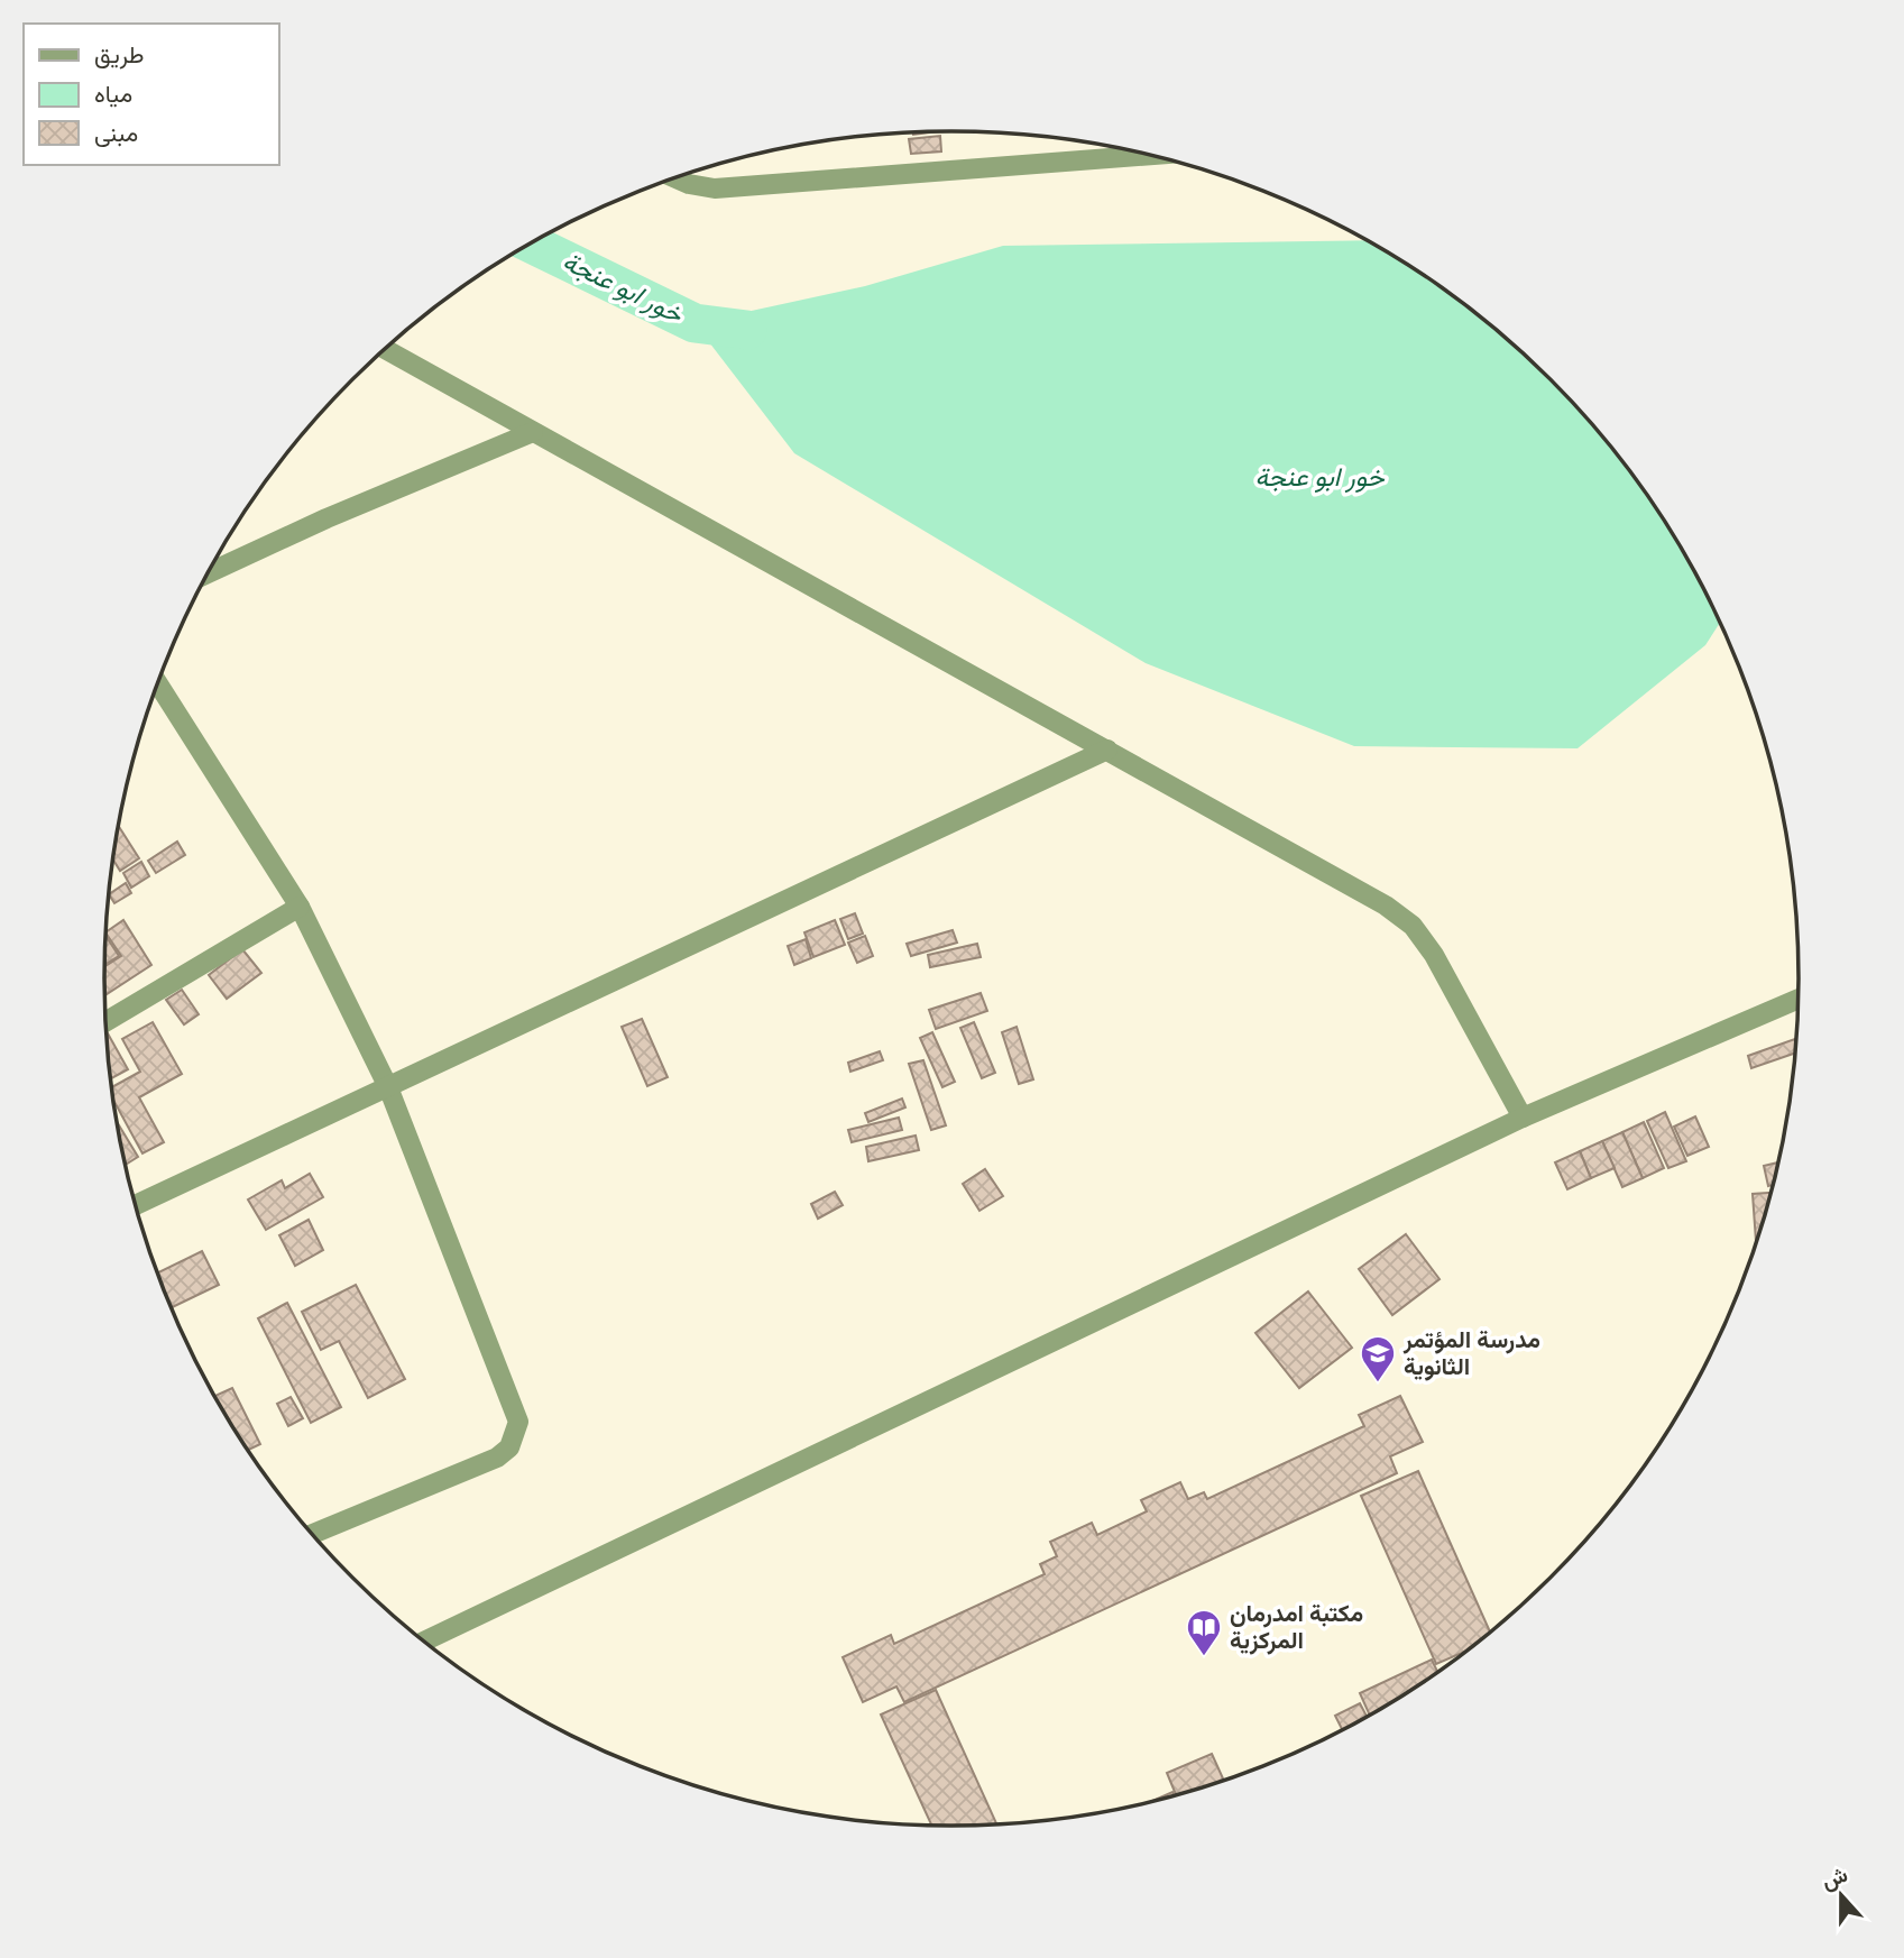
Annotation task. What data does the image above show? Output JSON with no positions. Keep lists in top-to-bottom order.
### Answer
{
  "water": ["خور ابو عنجة"],
  "places": {
    "school or university": ["مدرسة المؤتمر الثانوية"],
    "library": ["مكتبة امدرمان المركزية"]
  },
  "legend": ["طريق", "مياه", "مبنى"],
  "north": "top"
}
